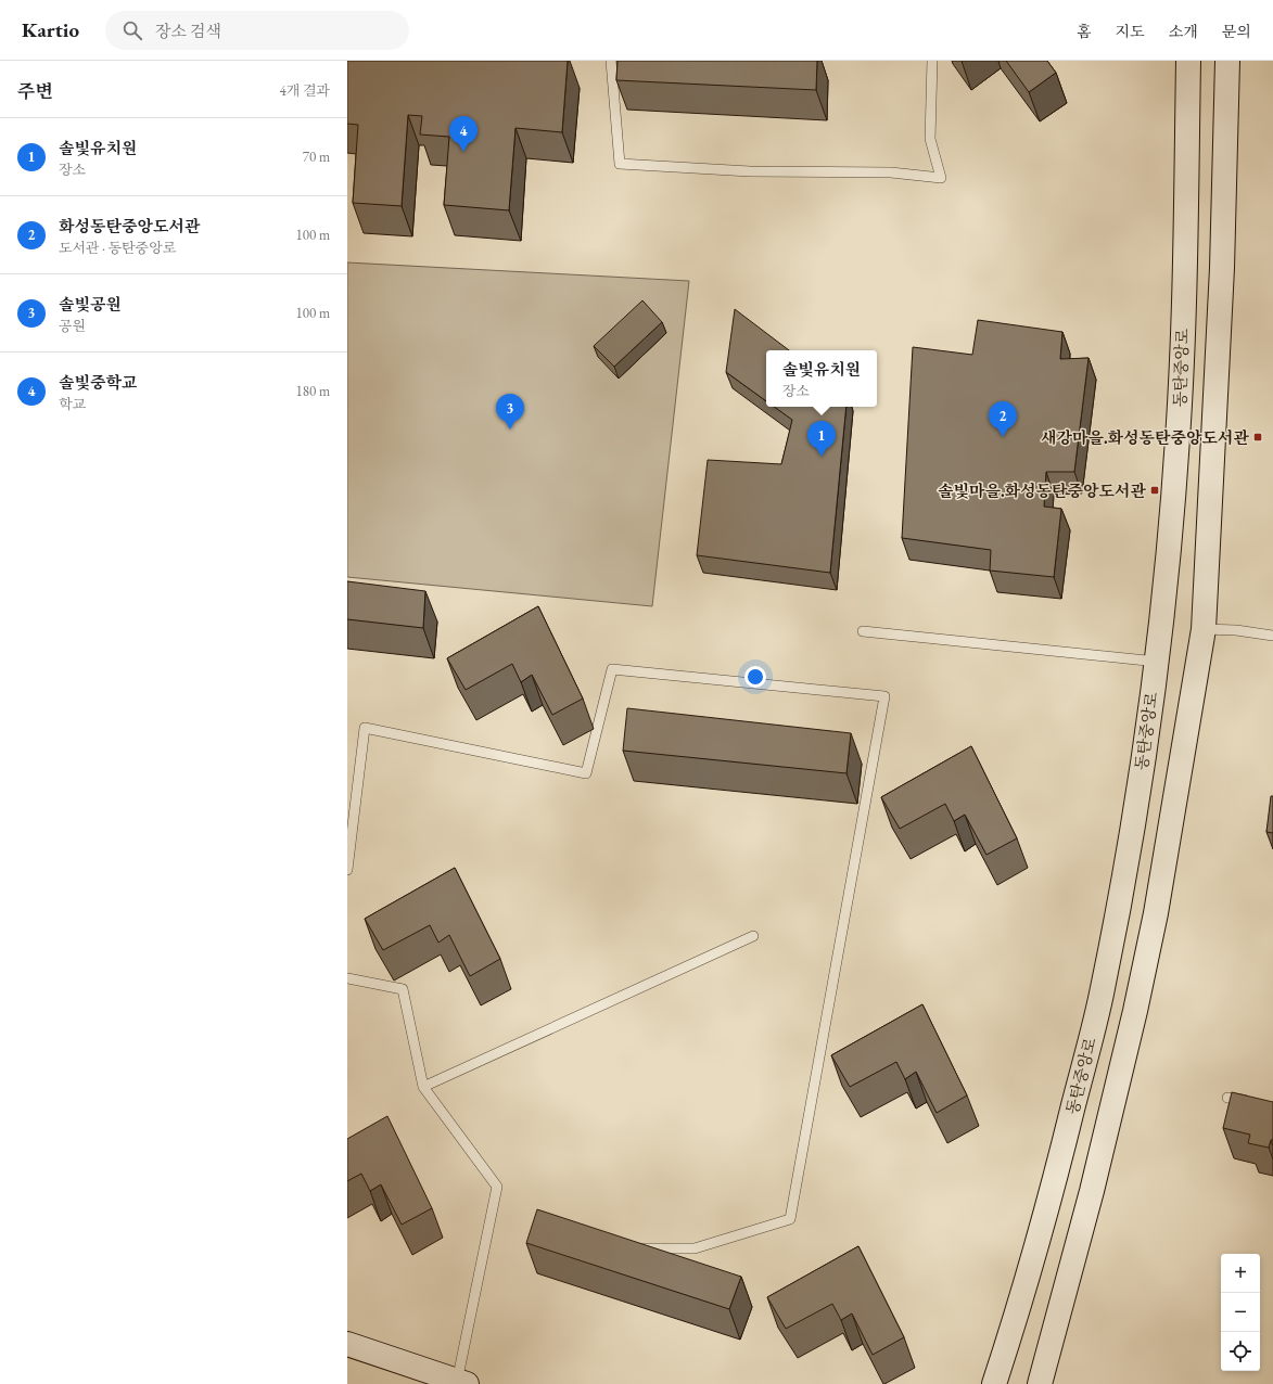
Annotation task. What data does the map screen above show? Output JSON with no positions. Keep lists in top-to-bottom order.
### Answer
{
  "streets": {
    "street": ["동탄중앙로"]
  },
  "places": {
    "transit": ["새강마을.화성동탄중앙도서관", "솔빛마을.화성동탄중앙도서관"]
  },
  "page": {
    "header": "Kartio",
    "search": "장소 검색",
    "nav": [
      "홈",
      "지도",
      "소개",
      "문의"
    ],
    "heading": ["주변", "4개 결과"],
    "pins": [
      "4",
      "3",
      "2",
      "1"
    ],
    "list": [
      {
        "mark": "1",
        "name": "솔빛유치원",
        "note": "장소",
        "value": "70 m"
      },
      {
        "mark": "2",
        "name": "화성동탄중앙도서관",
        "note": "도서관 · 동탄중앙로",
        "value": "100 m"
      },
      {
        "mark": "3",
        "name": "솔빛공원",
        "note": "공원",
        "value": "100 m"
      },
      {
        "mark": "4",
        "name": "솔빛중학교",
        "note": "학교",
        "value": "180 m"
      }
    ],
    "popup": ["솔빛유치원", "장소"],
    "map_buttons": ["+", "−"]
  }
}
